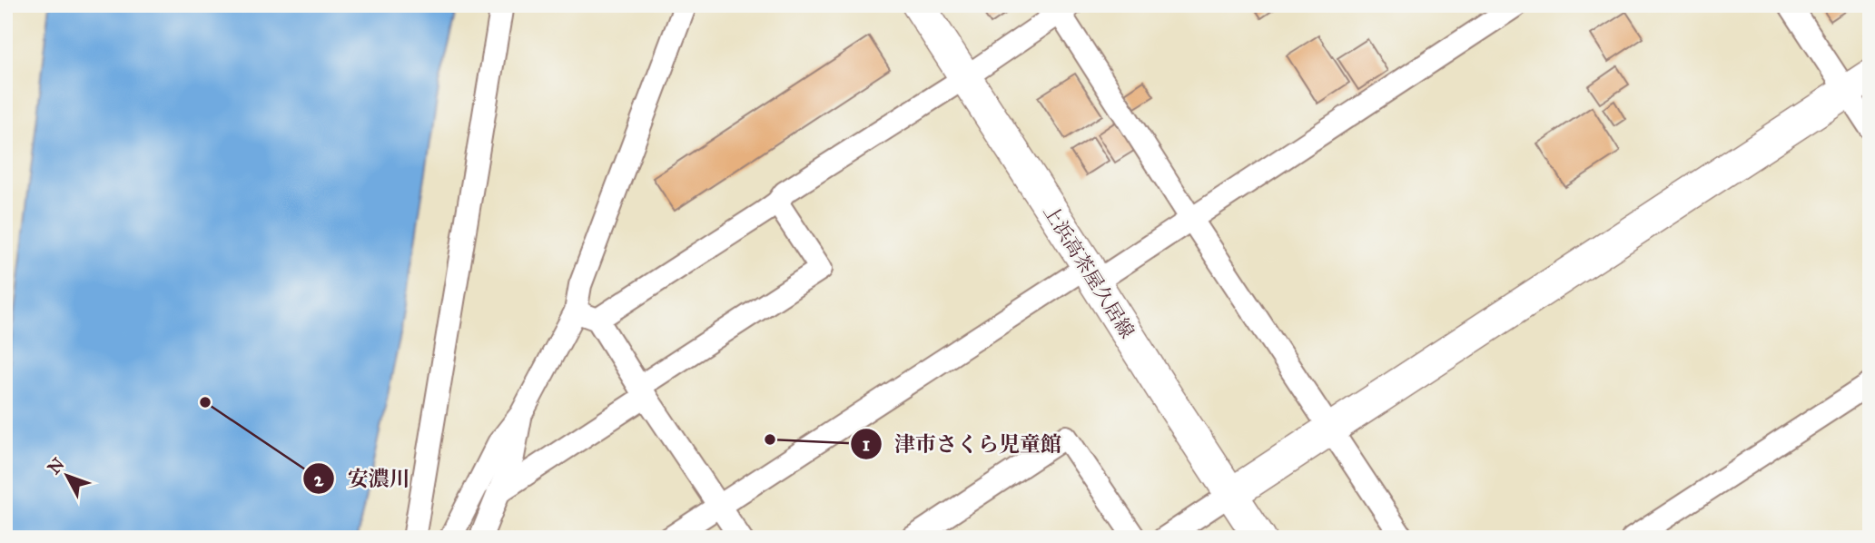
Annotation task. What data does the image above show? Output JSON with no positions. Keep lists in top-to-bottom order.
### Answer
{
  "streets": {
    "street": ["上浜高茶屋久居線"]
  },
  "places": ["安濃川", "津市さくら児童館"],
  "north": "top left"
}
